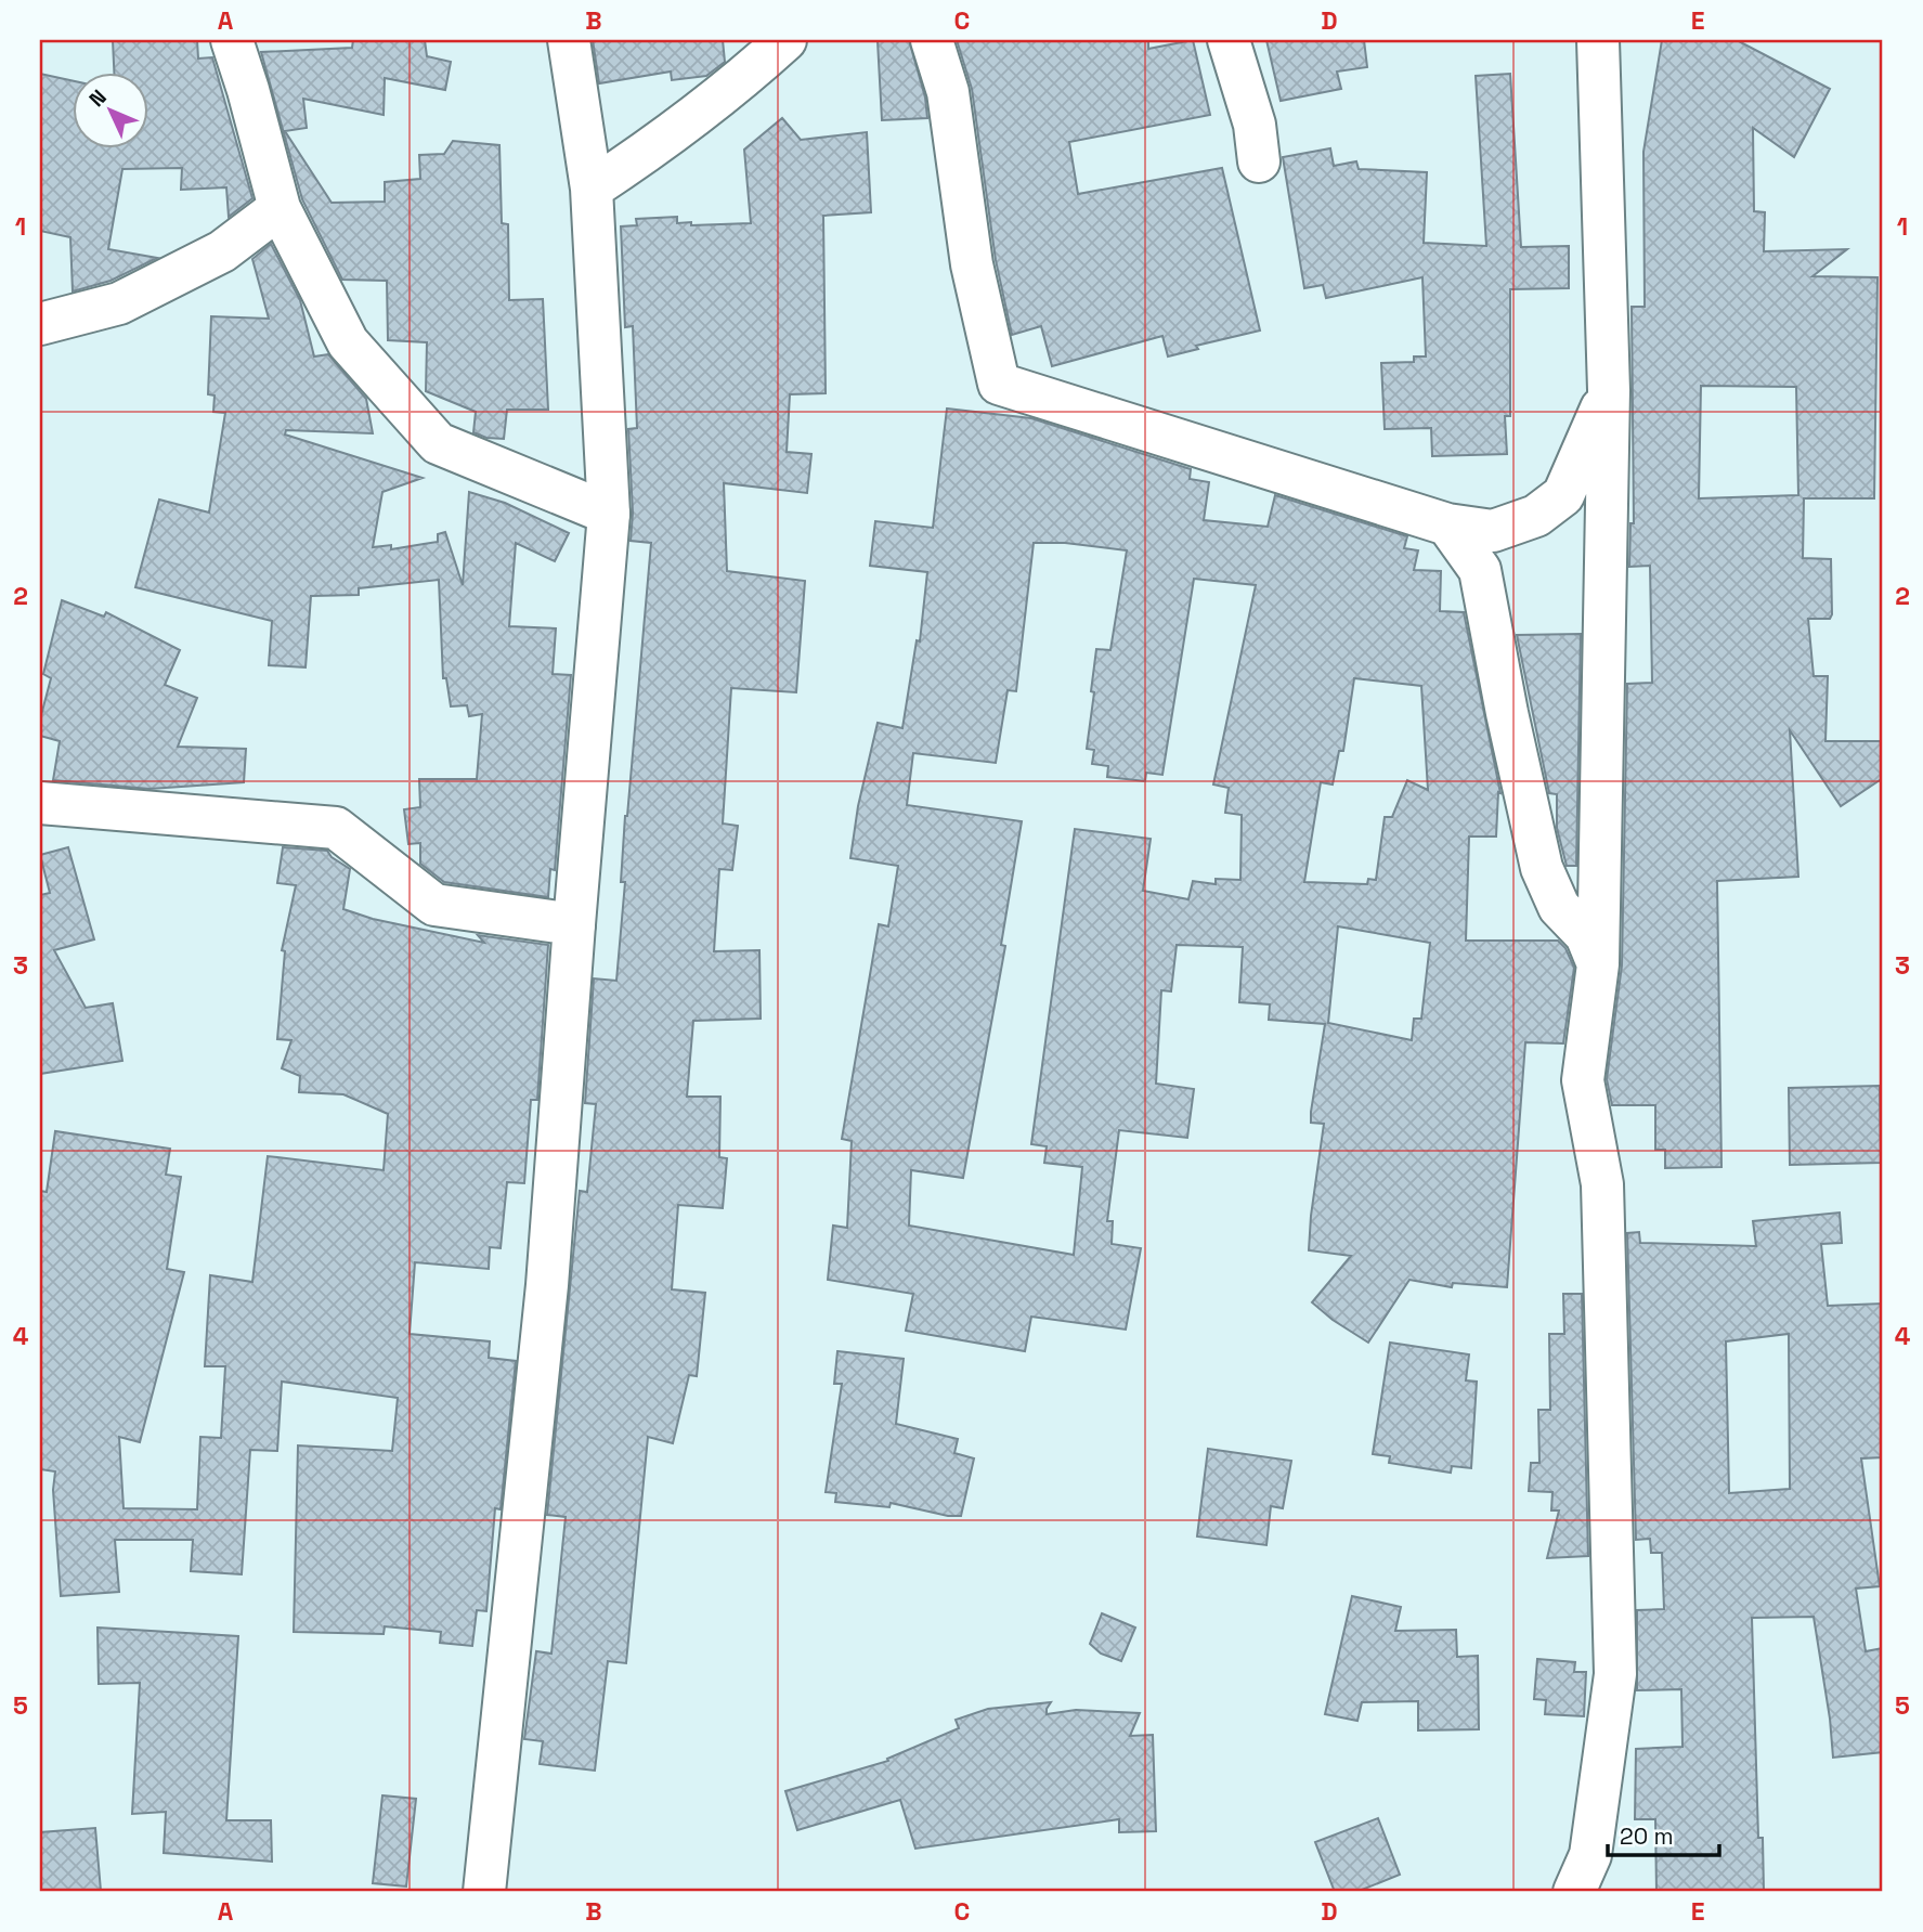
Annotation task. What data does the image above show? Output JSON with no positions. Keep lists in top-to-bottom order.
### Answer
{
  "scale_bar": "20 m",
  "north": "top left",
  "grid": {
    "columns": [
      "A",
      "B",
      "C",
      "D",
      "E"
    ],
    "rows": [
      "1",
      "2",
      "3",
      "4",
      "5"
    ]
  }
}
